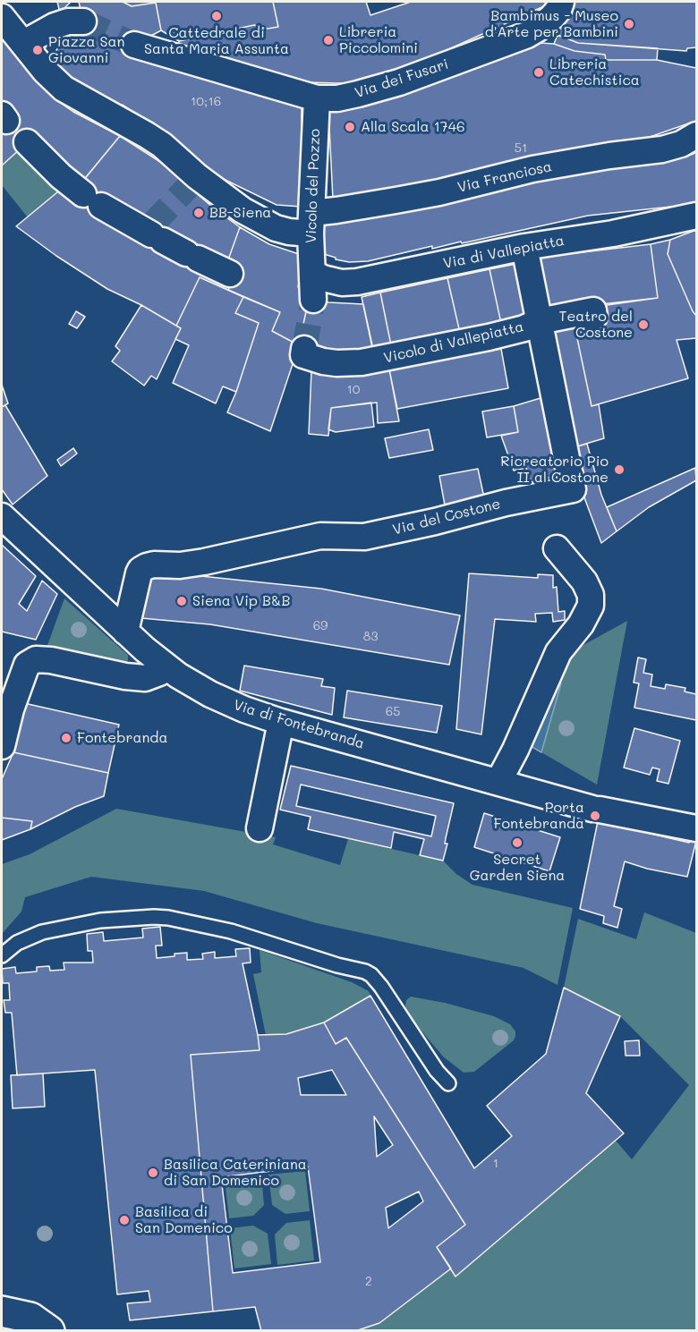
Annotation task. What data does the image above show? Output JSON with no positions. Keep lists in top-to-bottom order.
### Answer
{
  "streets": {
    "street": [
      "Via dei Fusari",
      "Via Franciosa",
      "Vicolo del Pozzo",
      "Via di Vallepiatta",
      "Vicolo di Vallepiatta",
      "Via del Costone",
      "Via di Fontebranda"
    ]
  },
  "crossings": [
    ["Via dei Fusari", "Vicolo del Pozzo"],
    ["Via Franciosa", "Vicolo del Pozzo"],
    ["Vicolo del Pozzo", "Via di Vallepiatta"],
    ["Via di Vallepiatta", "Via del Costone"],
    ["Vicolo di Vallepiatta", "Via del Costone"],
    ["Via del Costone", "Via di Fontebranda"]
  ],
  "places": [
    "Cattedrale di Santa Maria Assunta",
    "Bambimus - Museo d'Arte per Bambini",
    "Libreria Piccolomini",
    "Piazza San Giovanni",
    "Libreria Catechistica",
    "Alla Scala 1746",
    "BB-Siena",
    "Teatro del Costone",
    "Ricreatorio Pio II al Costone",
    "Siena Vip B&B",
    "Fontebranda",
    "Porta Fontebranda",
    "Secret Garden Siena",
    "Basilica Cateriniana di San Domenico",
    "Basilica di San Domenico"
  ],
  "house_numbers": [
    "10;16",
    "51",
    "10",
    "69",
    "83",
    "65",
    "1",
    "2"
  ]
}
